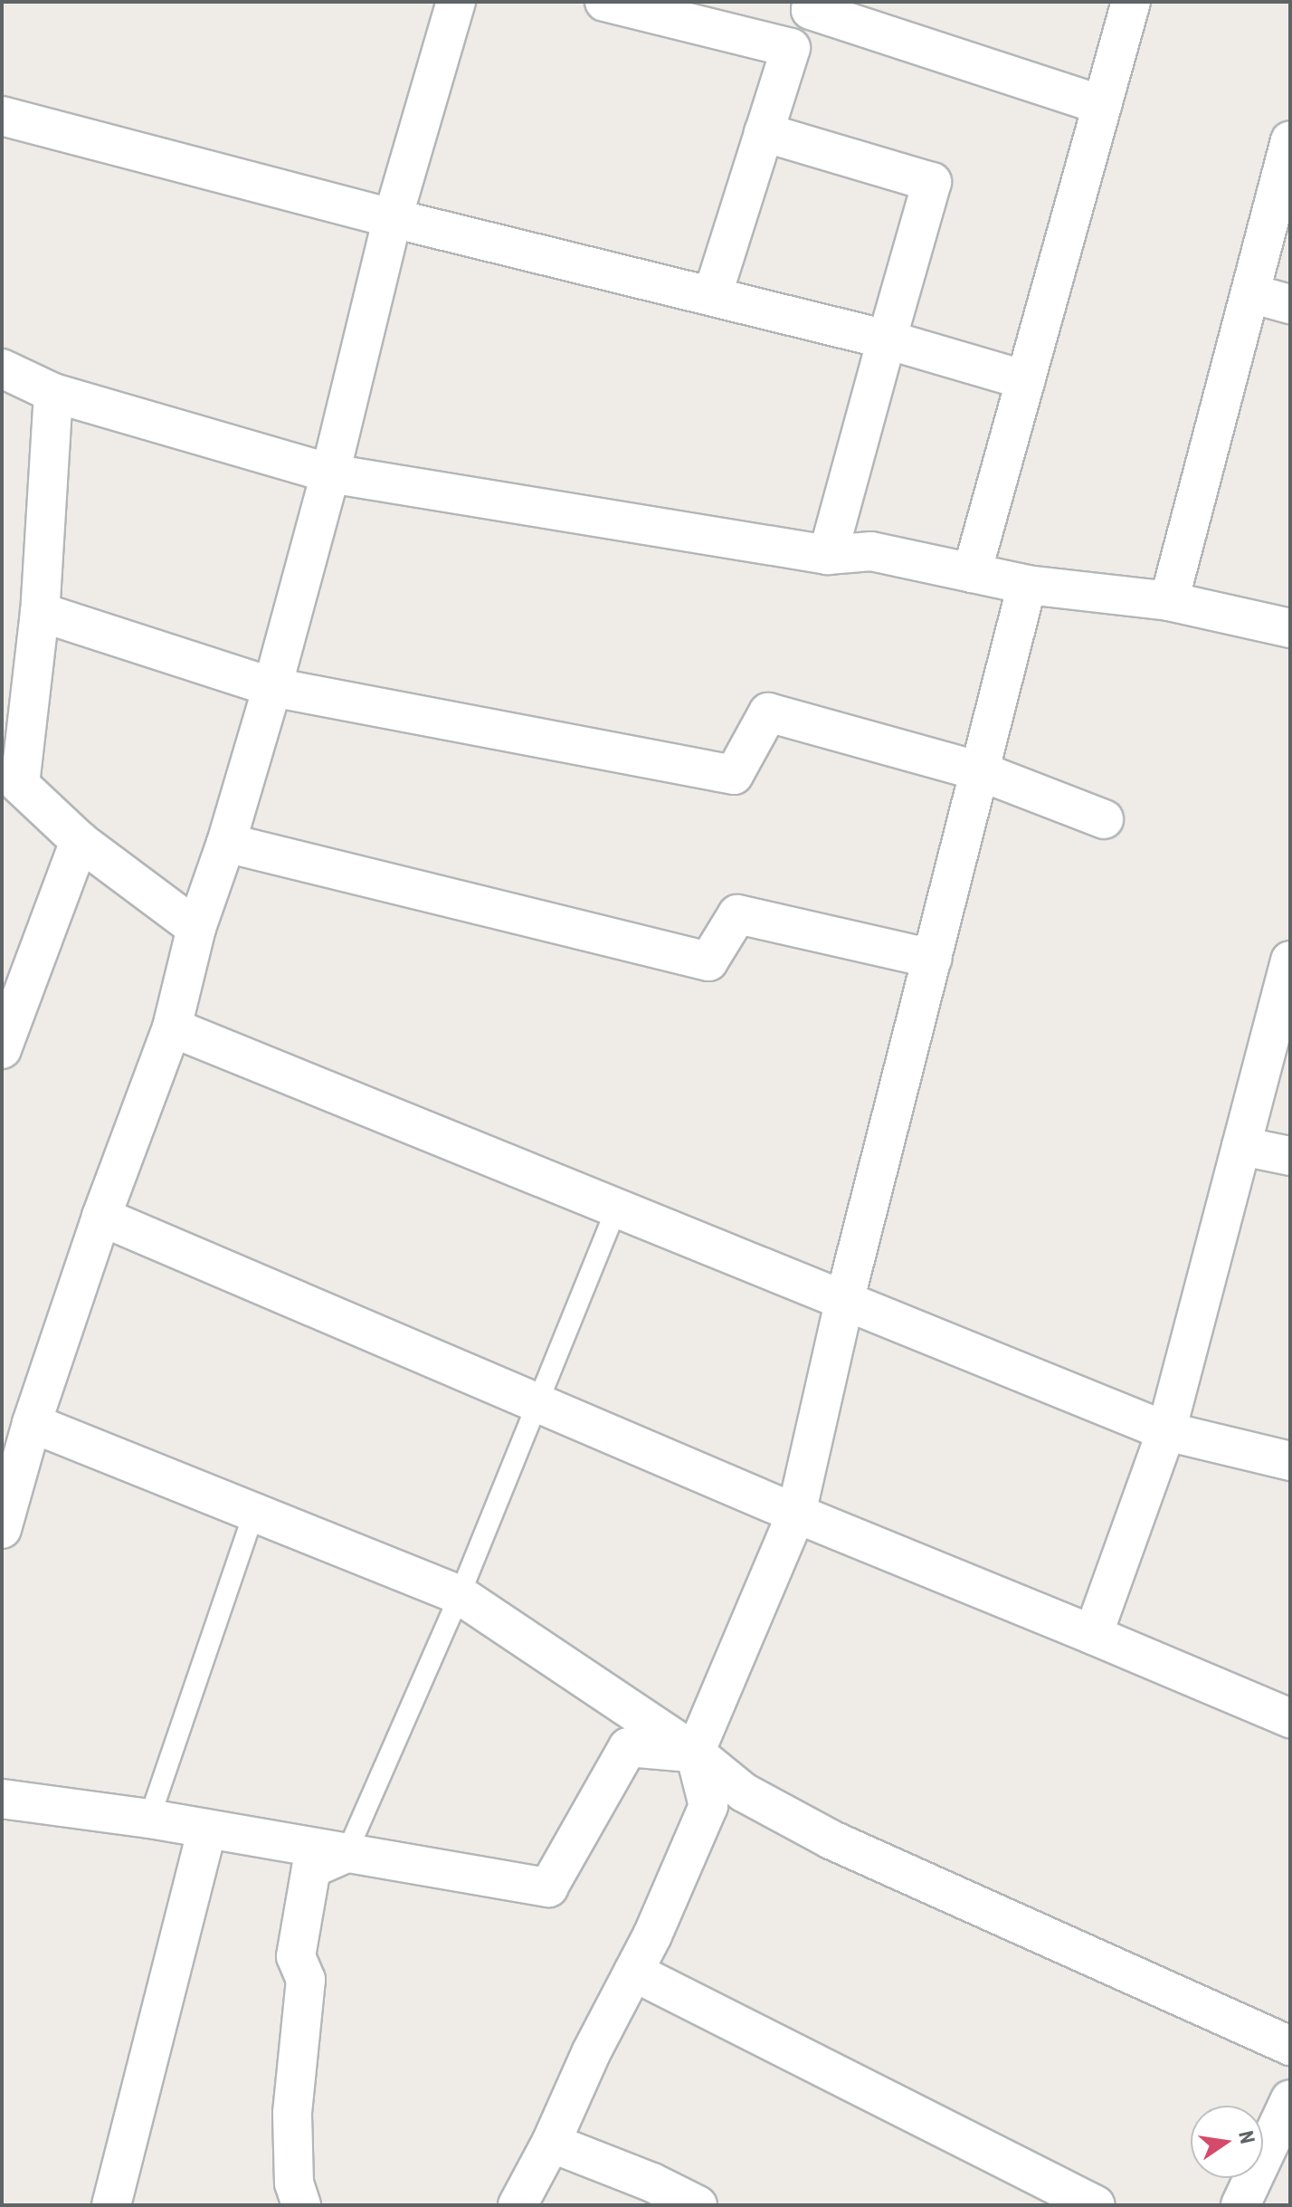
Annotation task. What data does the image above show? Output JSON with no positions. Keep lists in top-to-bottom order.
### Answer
{
  "north": "right"
}
